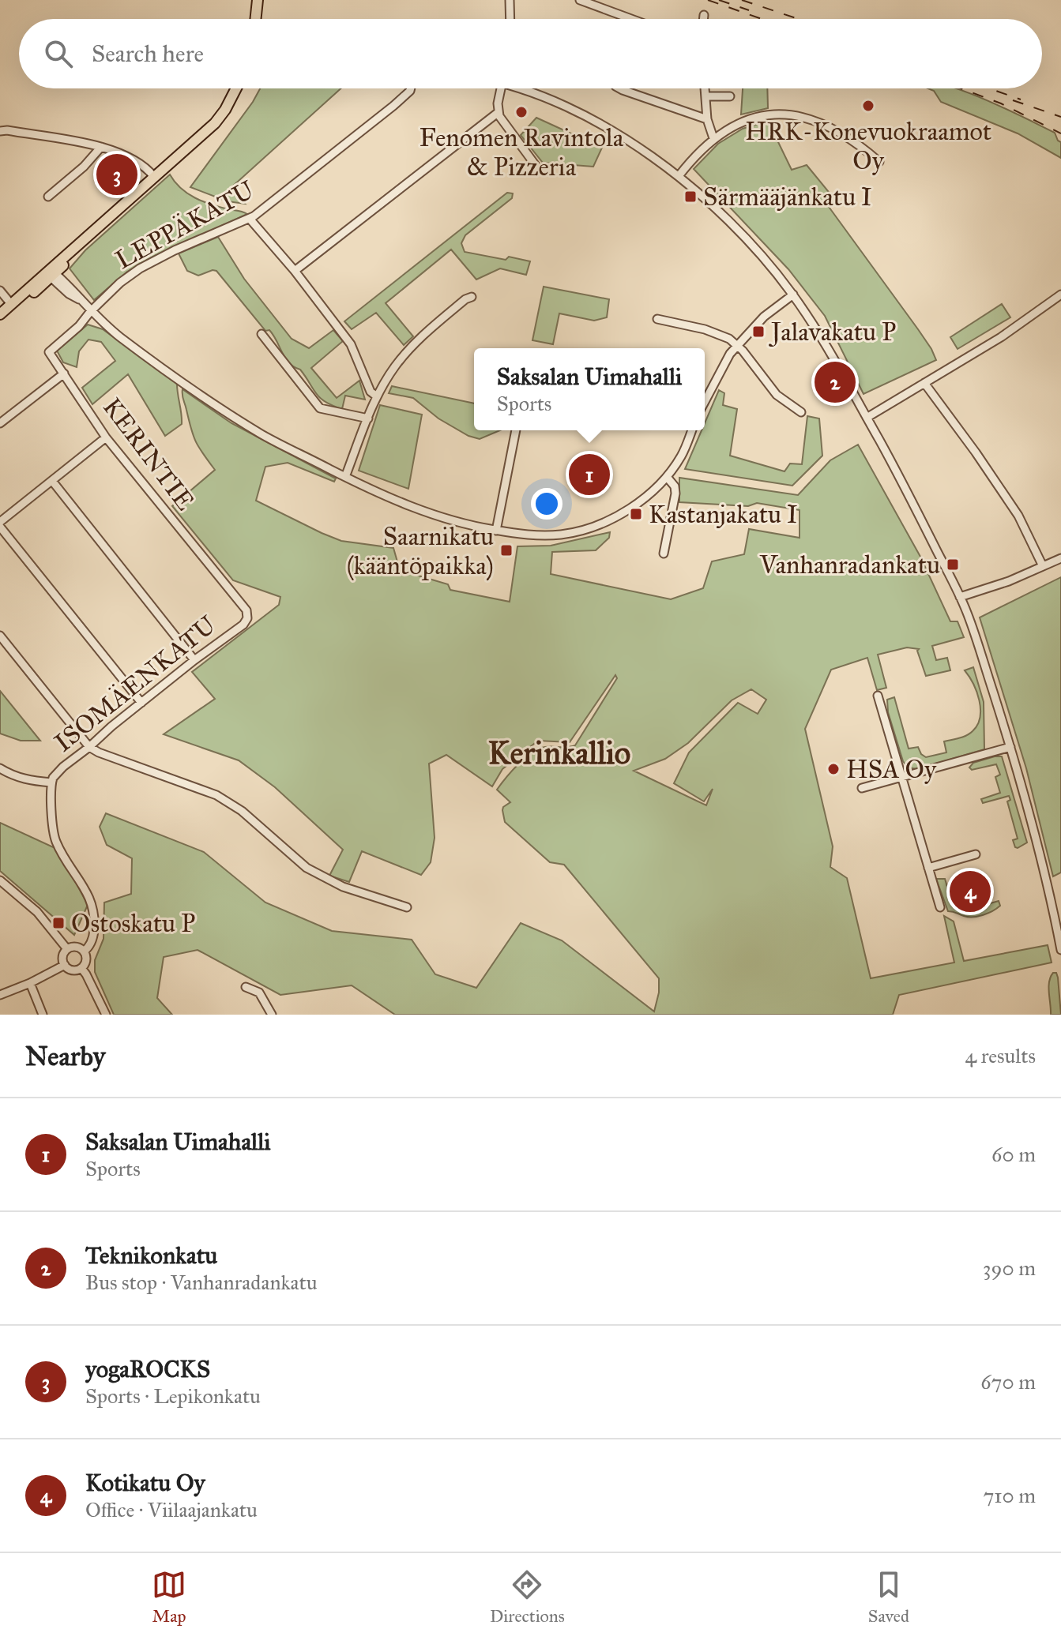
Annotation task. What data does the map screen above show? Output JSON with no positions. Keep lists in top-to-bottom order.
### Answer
{
  "streets": {
    "street": ["LEPPÄKATU", "KERINTIE", "ISOMÄENKATU"]
  },
  "crossings": [
    ["LEPPÄKATU", "KERINTIE"],
    ["KERINTIE", "ISOMÄENKATU"]
  ],
  "districts": ["Kerinkallio"],
  "places": {
    "other": ["HRK-Konevuokraamot Oy", "Fenomen Ravintola & Pizzeria", "HSA Oy"],
    "transit": [
      "Särmääjänkatu I",
      "Jalavakatu P",
      "Kastanjakatu I",
      "Saarnikatu (kääntöpaikka)",
      "Vanhanradankatu",
      "Ostoskatu P"
    ]
  },
  "page": {
    "search": "Search here",
    "pins": [
      "3",
      "2",
      "1",
      "4"
    ],
    "popup": ["Saksalan Uimahalli", "Sports"],
    "heading": ["Nearby", "4 results"],
    "list": [
      {
        "mark": "1",
        "name": "Saksalan Uimahalli",
        "note": "Sports",
        "value": "60 m"
      },
      {
        "mark": "2",
        "name": "Teknikonkatu",
        "note": "Bus stop · Vanhanradankatu",
        "value": "390 m"
      },
      {
        "mark": "3",
        "name": "yogaROCKS",
        "note": "Sports · Lepikonkatu",
        "value": "670 m"
      },
      {
        "mark": "4",
        "name": "Kotikatu Oy",
        "note": "Office · Viilaajankatu",
        "value": "710 m"
      }
    ],
    "nav": ["Map", "Directions", "Saved"]
  }
}
